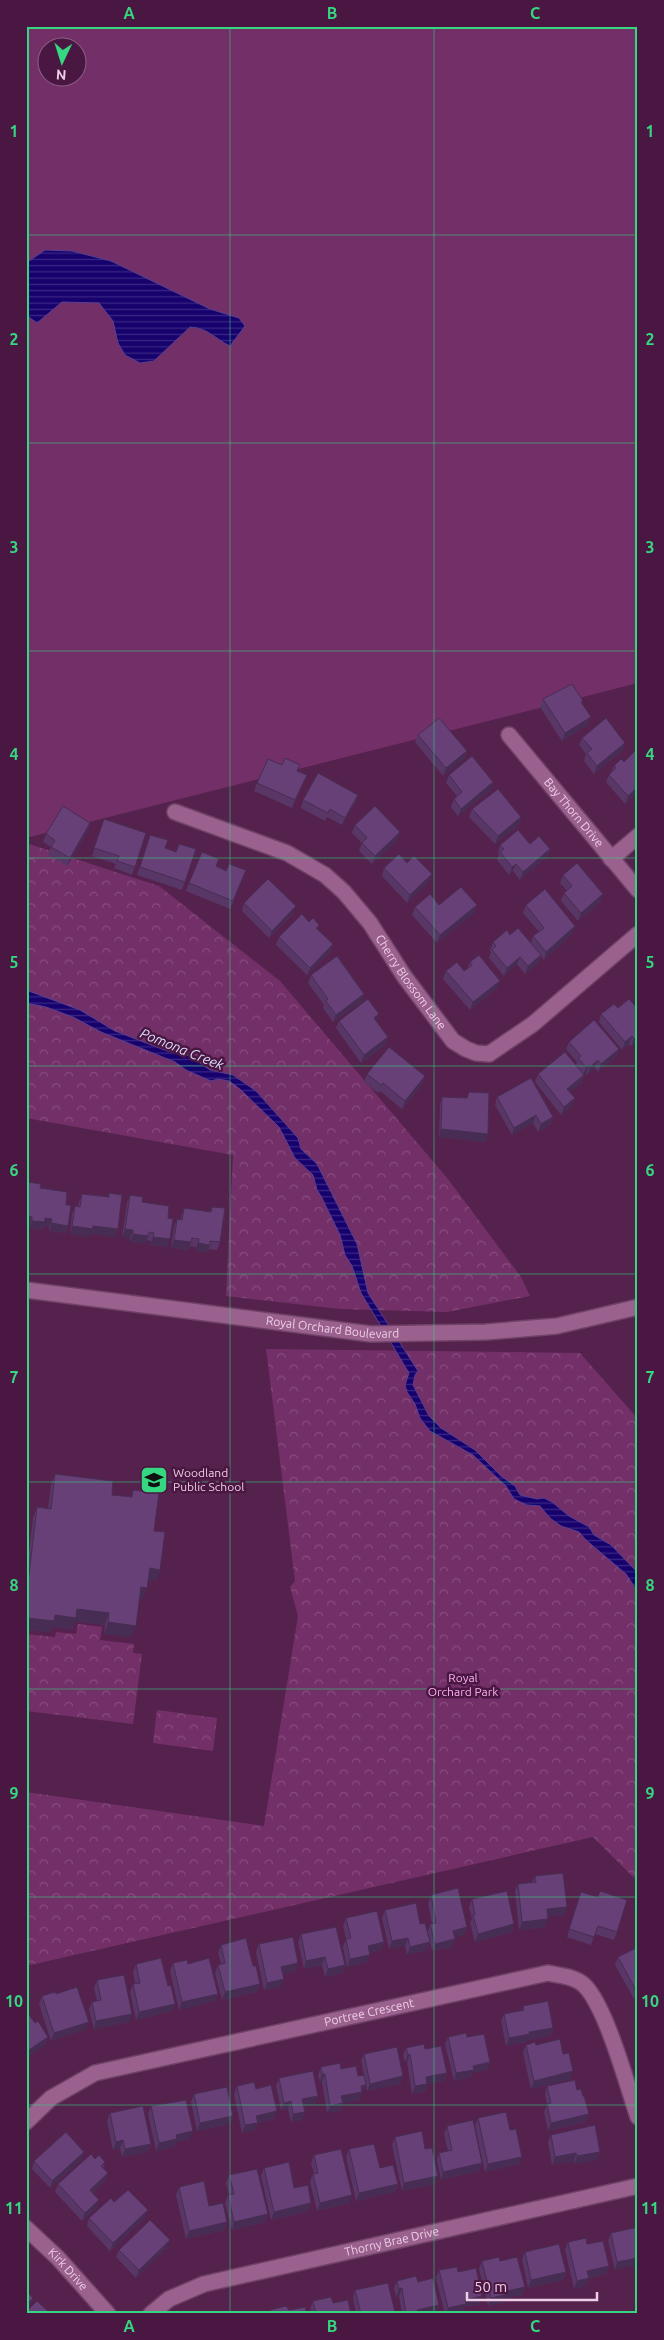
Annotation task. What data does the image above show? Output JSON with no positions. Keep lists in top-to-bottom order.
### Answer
{
  "streets": {
    "street": [
      "Bay Thorn Drive",
      "Cherry Blossom Lane",
      "Royal Orchard Boulevard",
      "Portree Crescent",
      "Thorny Brae Drive",
      "Kirk Drive"
    ]
  },
  "water": ["Pomona Creek"],
  "parks": ["Royal Orchard Park"],
  "places": {
    "school or university": ["Woodland Public School"]
  },
  "scale_bar": "50 m",
  "north": "bottom",
  "grid": {
    "columns": ["A", "B", "C"],
    "rows": [
      "1",
      "2",
      "3",
      "4",
      "5",
      "6",
      "7",
      "8",
      "9",
      "10",
      "11"
    ]
  }
}
